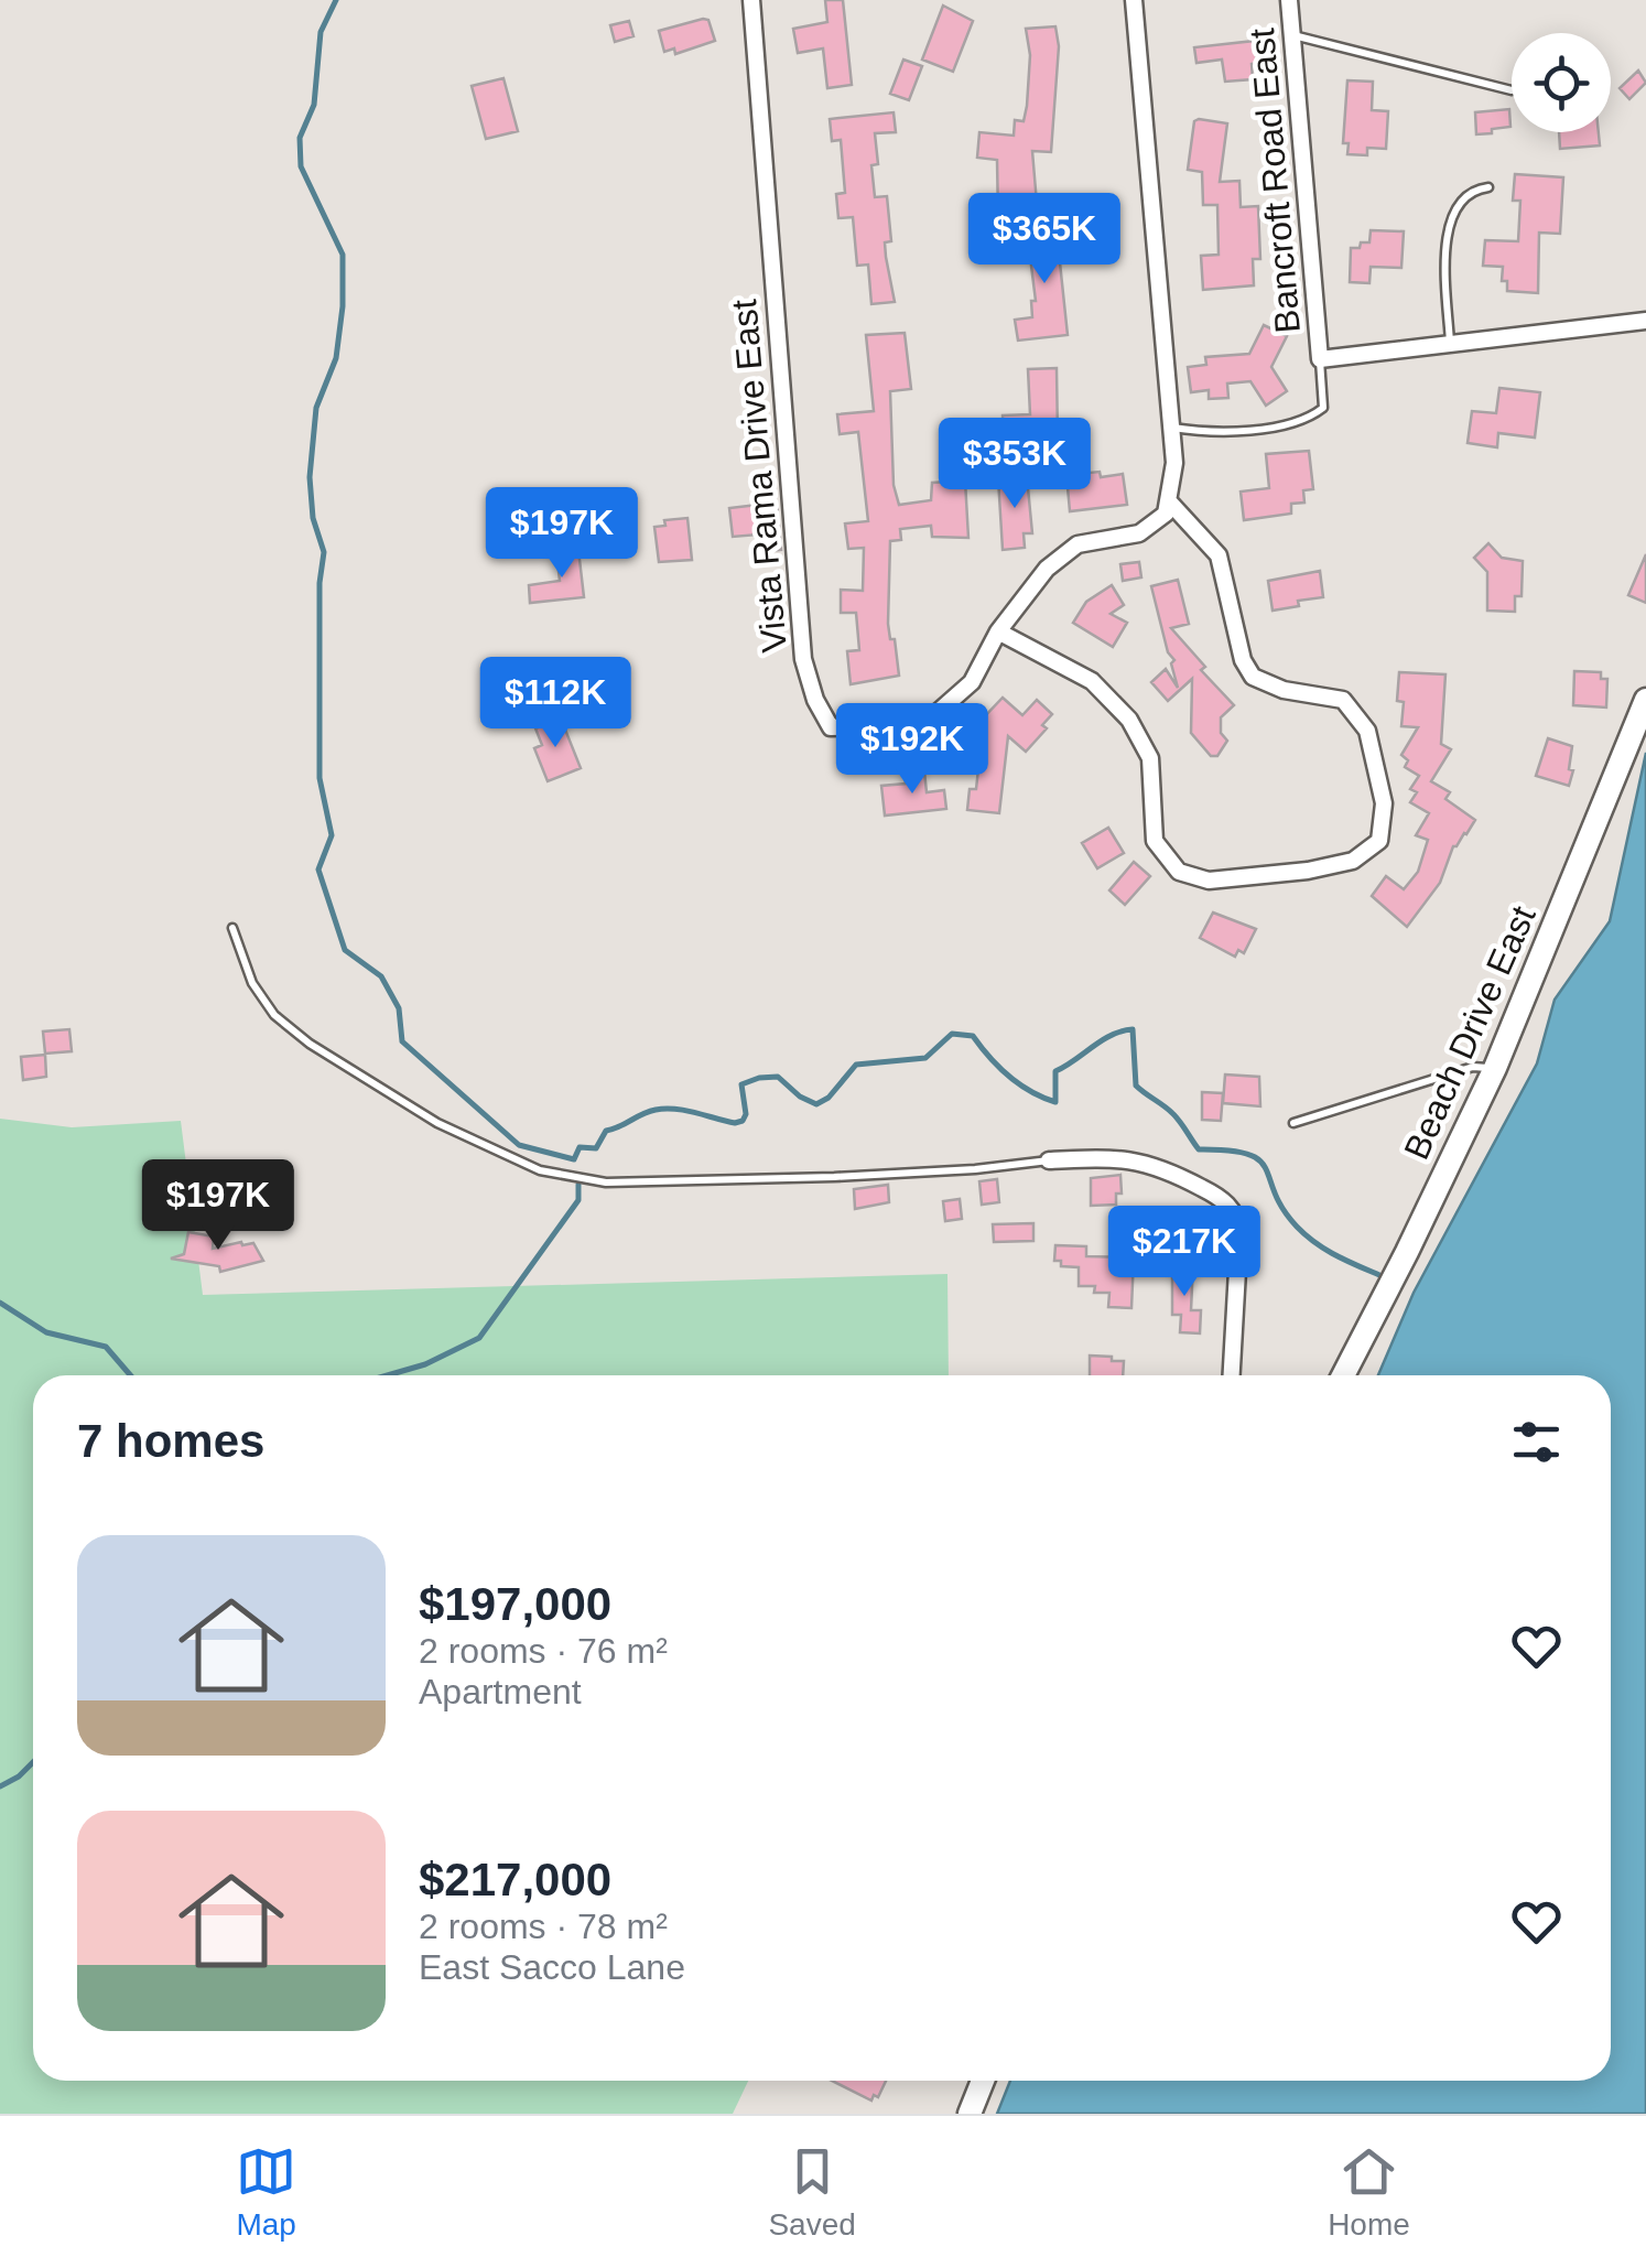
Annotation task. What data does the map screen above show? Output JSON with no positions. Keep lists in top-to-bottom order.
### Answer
{
  "streets": {
    "main road": ["Beach Drive East"],
    "street": ["Bancroft Road East", "Vista Rama Drive East"]
  },
  "page": {
    "price": [
      "$365K",
      "$353K",
      "$197K",
      "$112K",
      "$192K",
      "$197K",
      "$217K"
    ],
    "heading": "7 homes",
    "list": [
      {
        "name": "$197,000",
        "note": "2 rooms · 76 m² · Apartment"
      },
      {
        "name": "$217,000",
        "note": "2 rooms · 78 m² · East Sacco Lane"
      }
    ],
    "tabs": ["Map", "Saved", "Home"]
  }
}
